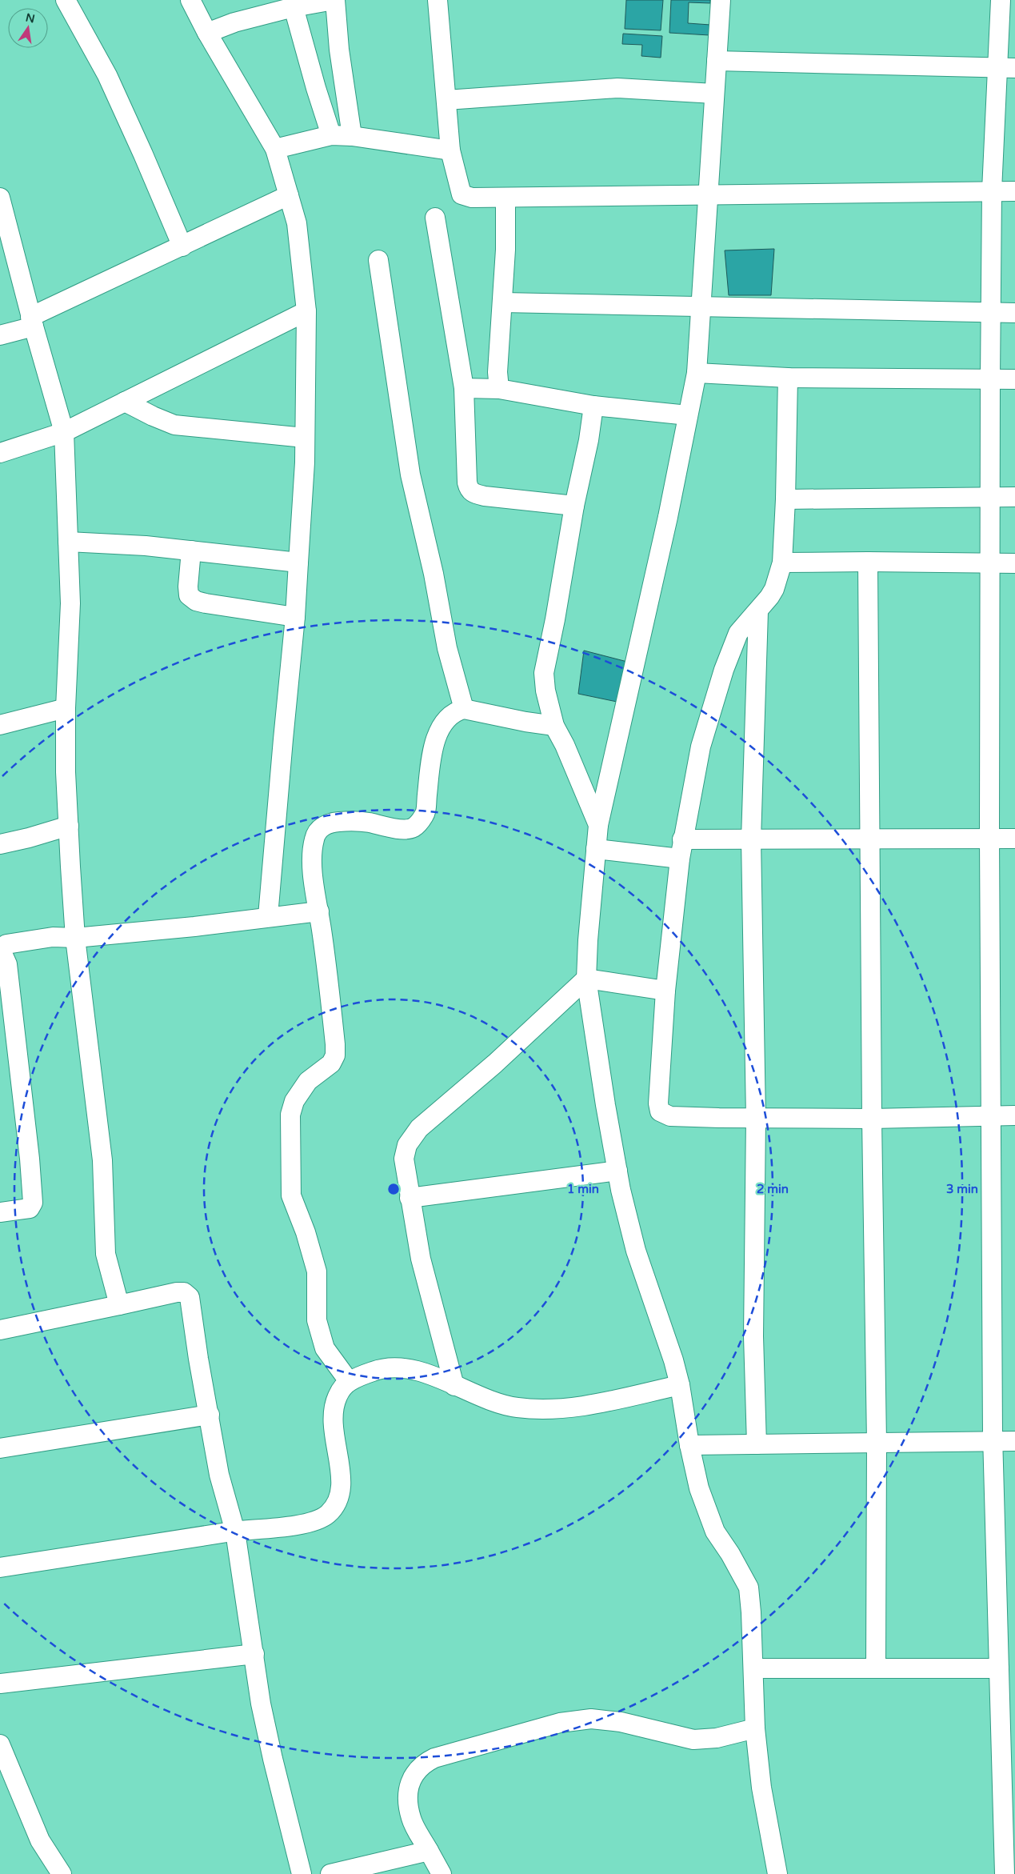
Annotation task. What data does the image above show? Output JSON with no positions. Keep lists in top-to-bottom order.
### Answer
{
  "north": "top",
  "rings": ["1 min", "2 min", "3 min"]
}
